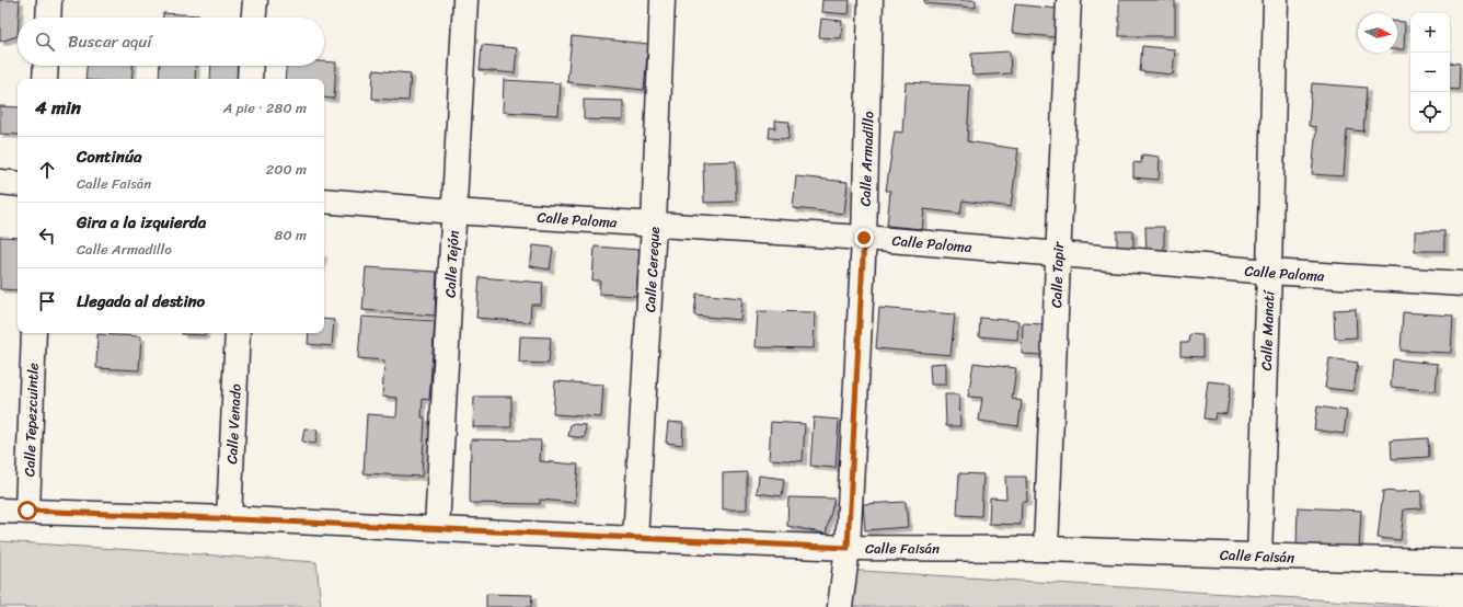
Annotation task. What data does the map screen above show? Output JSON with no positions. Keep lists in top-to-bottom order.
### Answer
{
  "streets": {
    "street": [
      "Calle Armadillo",
      "Calle Paloma",
      "Calle Tejón",
      "Calle Cereque",
      "Calle Tapir",
      "Calle Manatí",
      "Calle Tepezcuintle",
      "Calle Venado",
      "Calle Faisán"
    ]
  },
  "crossings": [
    ["Calle Armadillo", "Calle Paloma"],
    ["Calle Armadillo", "Calle Faisán"],
    ["Calle Paloma", "Calle Tejón"],
    ["Calle Paloma", "Calle Cereque"],
    ["Calle Paloma", "Calle Tapir"],
    ["Calle Paloma", "Calle Manatí"],
    ["Calle Tejón", "Calle Faisán"],
    ["Calle Cereque", "Calle Faisán"],
    ["Calle Tapir", "Calle Faisán"],
    ["Calle Manatí", "Calle Faisán"],
    ["Calle Tepezcuintle", "Calle Faisán"],
    ["Calle Venado", "Calle Faisán"]
  ],
  "north": "right",
  "page": {
    "map_buttons": ["+", "−"],
    "search": "Buscar aquí",
    "heading": ["4 min", "A pie · 280 m"],
    "list": [
      ["Continúa", "Calle Faisán", "200 m"],
      ["Gira a la izquierda", "Calle Armadillo", "80 m"],
      "Llegada al destino"
    ]
  }
}
